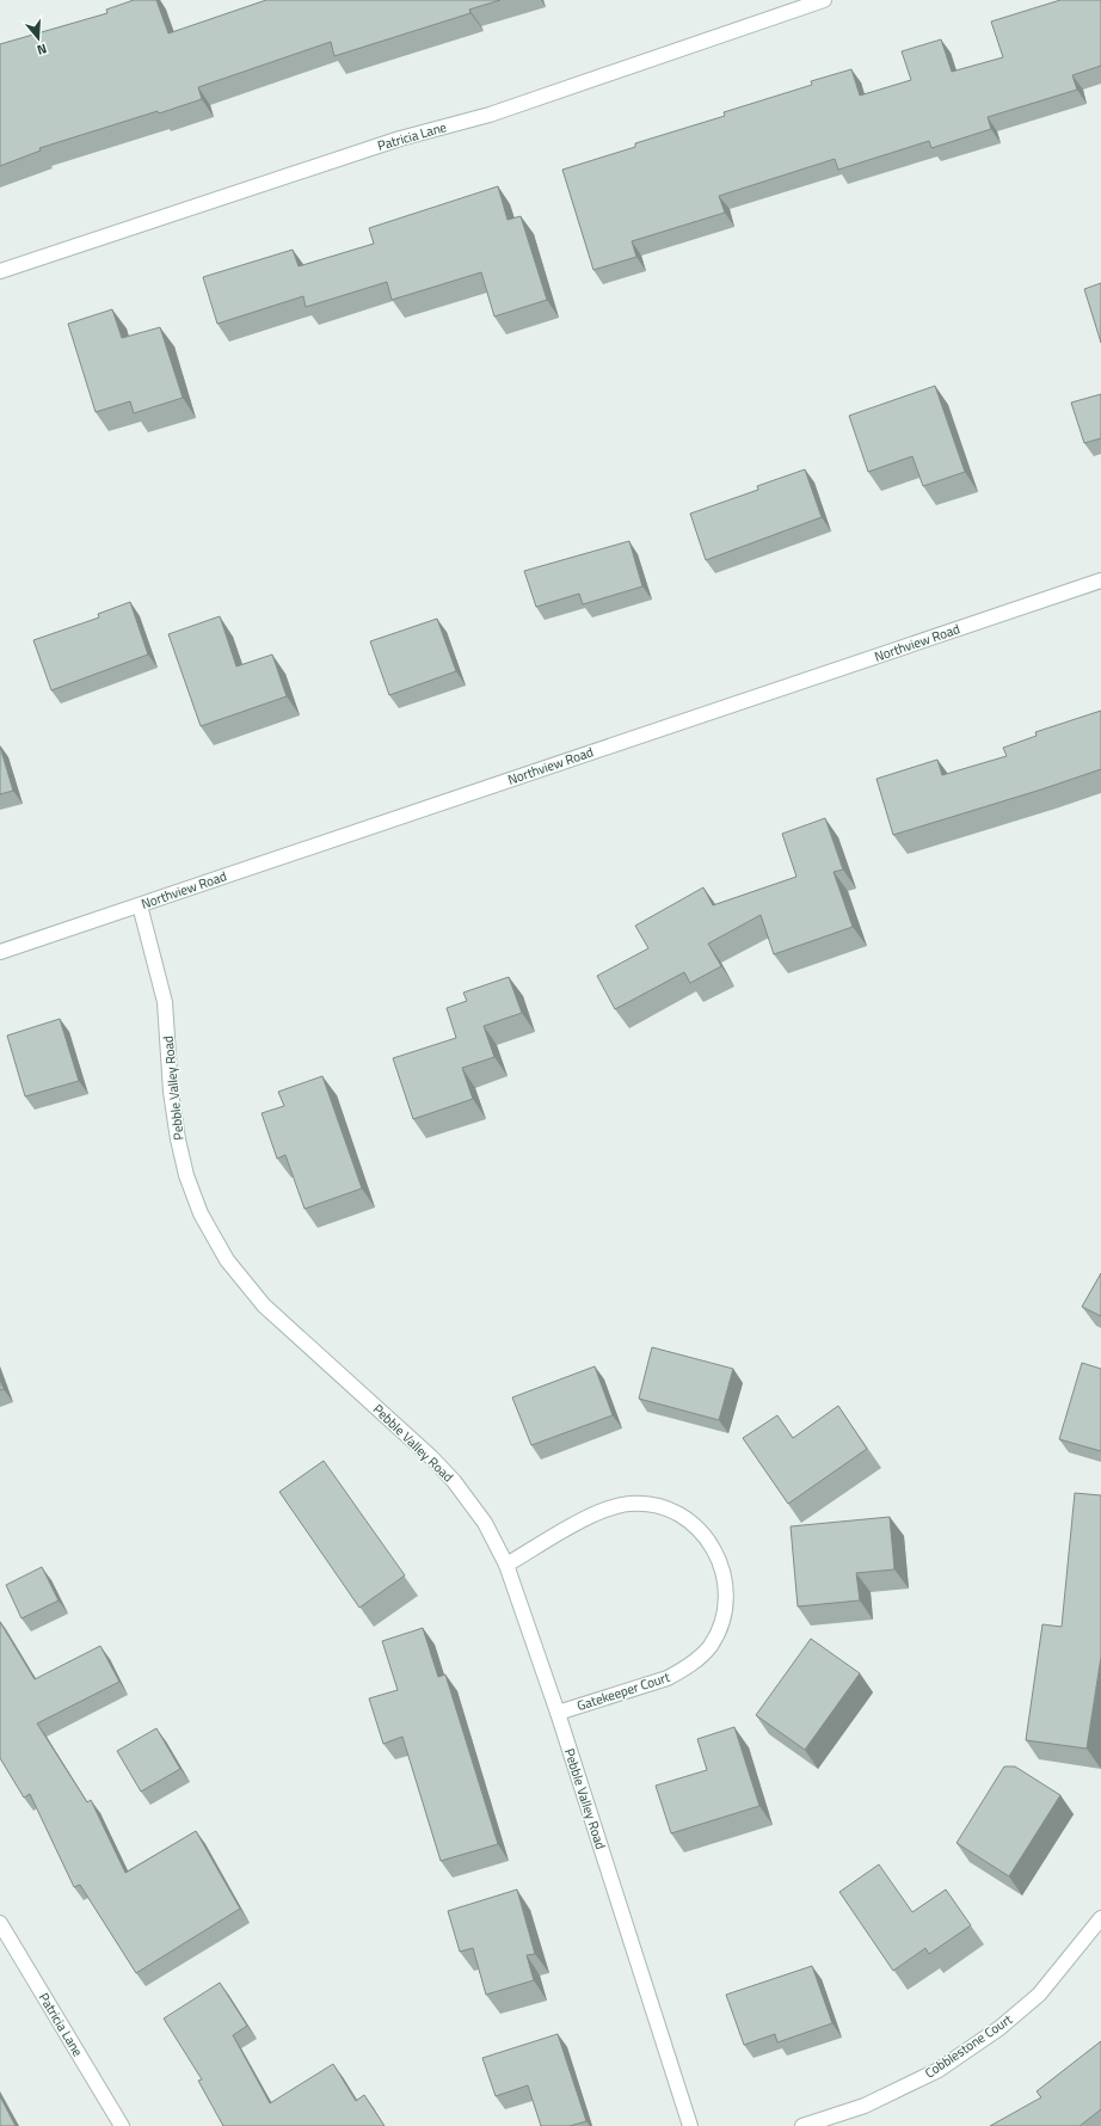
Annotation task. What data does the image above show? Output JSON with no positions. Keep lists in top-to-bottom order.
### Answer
{
  "streets": {
    "street": [
      "Patricia Lane",
      "Northview Road",
      "Pebble Valley Road",
      "Gatekeeper Court",
      "Cobblestone Court"
    ]
  },
  "crossings": [
    ["Northview Road", "Pebble Valley Road"],
    ["Pebble Valley Road", "Gatekeeper Court"]
  ],
  "north": "bottom"
}
